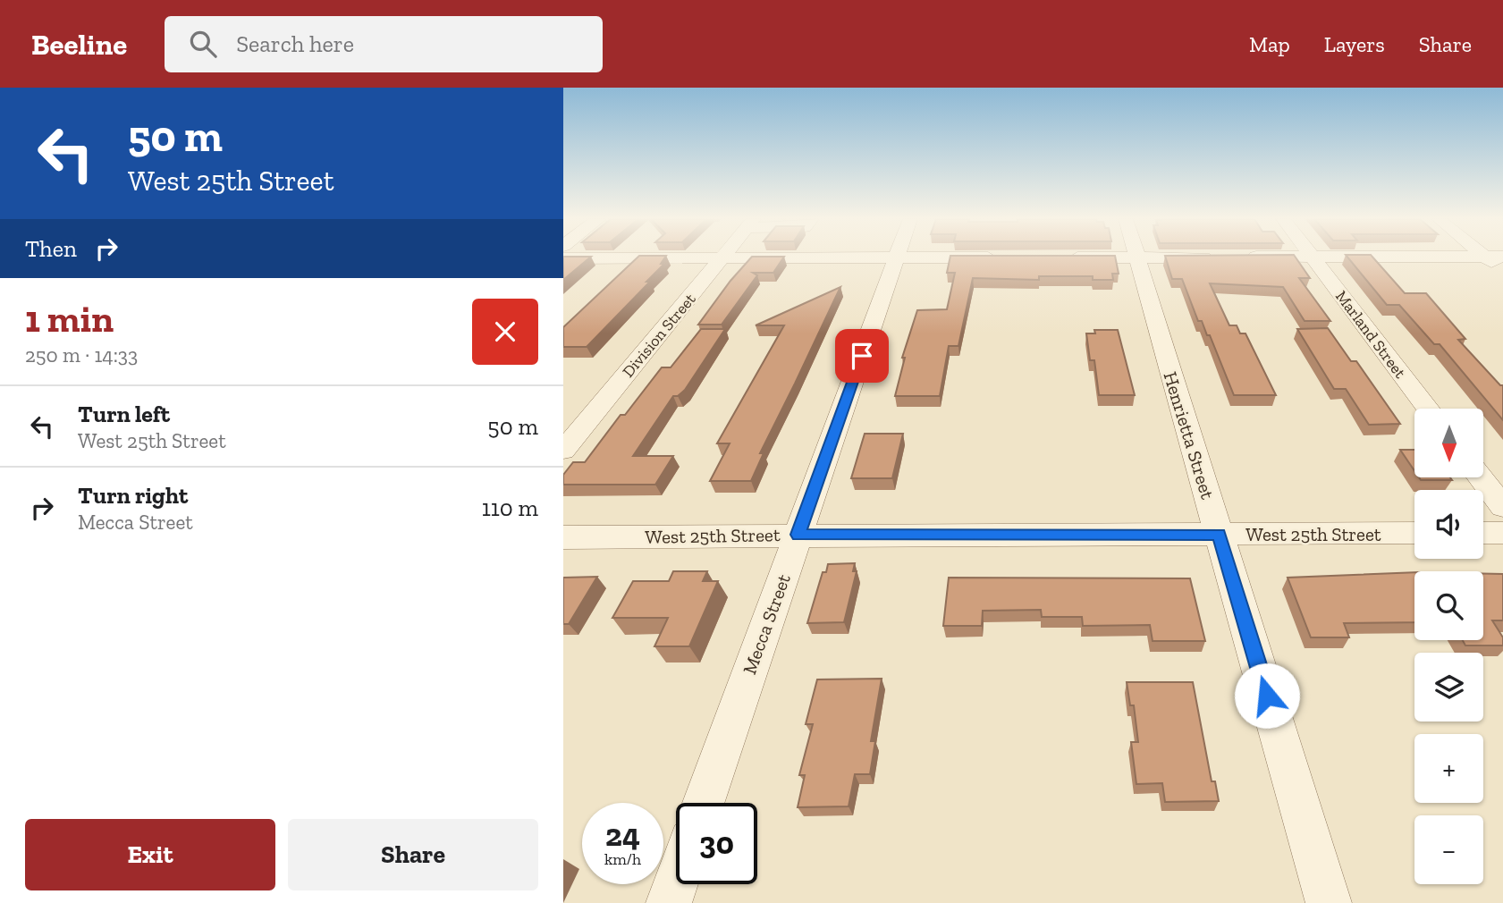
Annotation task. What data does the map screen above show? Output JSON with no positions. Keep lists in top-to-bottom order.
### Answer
{
  "streets": {
    "street": [
      "Marland Street",
      "Division Street",
      "Henrietta Street",
      "West 25th Street",
      "Mecca Street"
    ]
  },
  "crossings": [
    ["Henrietta Street", "West 25th Street"],
    ["West 25th Street", "Mecca Street"]
  ],
  "north": "bottom",
  "page": {
    "header": "Beeline",
    "search": "Search here",
    "nav": ["Map", "Layers", "Share"],
    "turn": ["50 m", "West 25th Street"],
    "then": "Then",
    "heading": ["1 min", "250 m · 14:33"],
    "list": [
      {
        "name": "Turn left",
        "note": "West 25th Street",
        "value": "50 m"
      },
      {
        "name": "Turn right",
        "note": "Mecca Street",
        "value": "110 m"
      }
    ],
    "map_buttons": ["+", "−"],
    "speed": "24 km/h",
    "limit": "30",
    "buttons": ["Exit", "Share"]
  }
}
